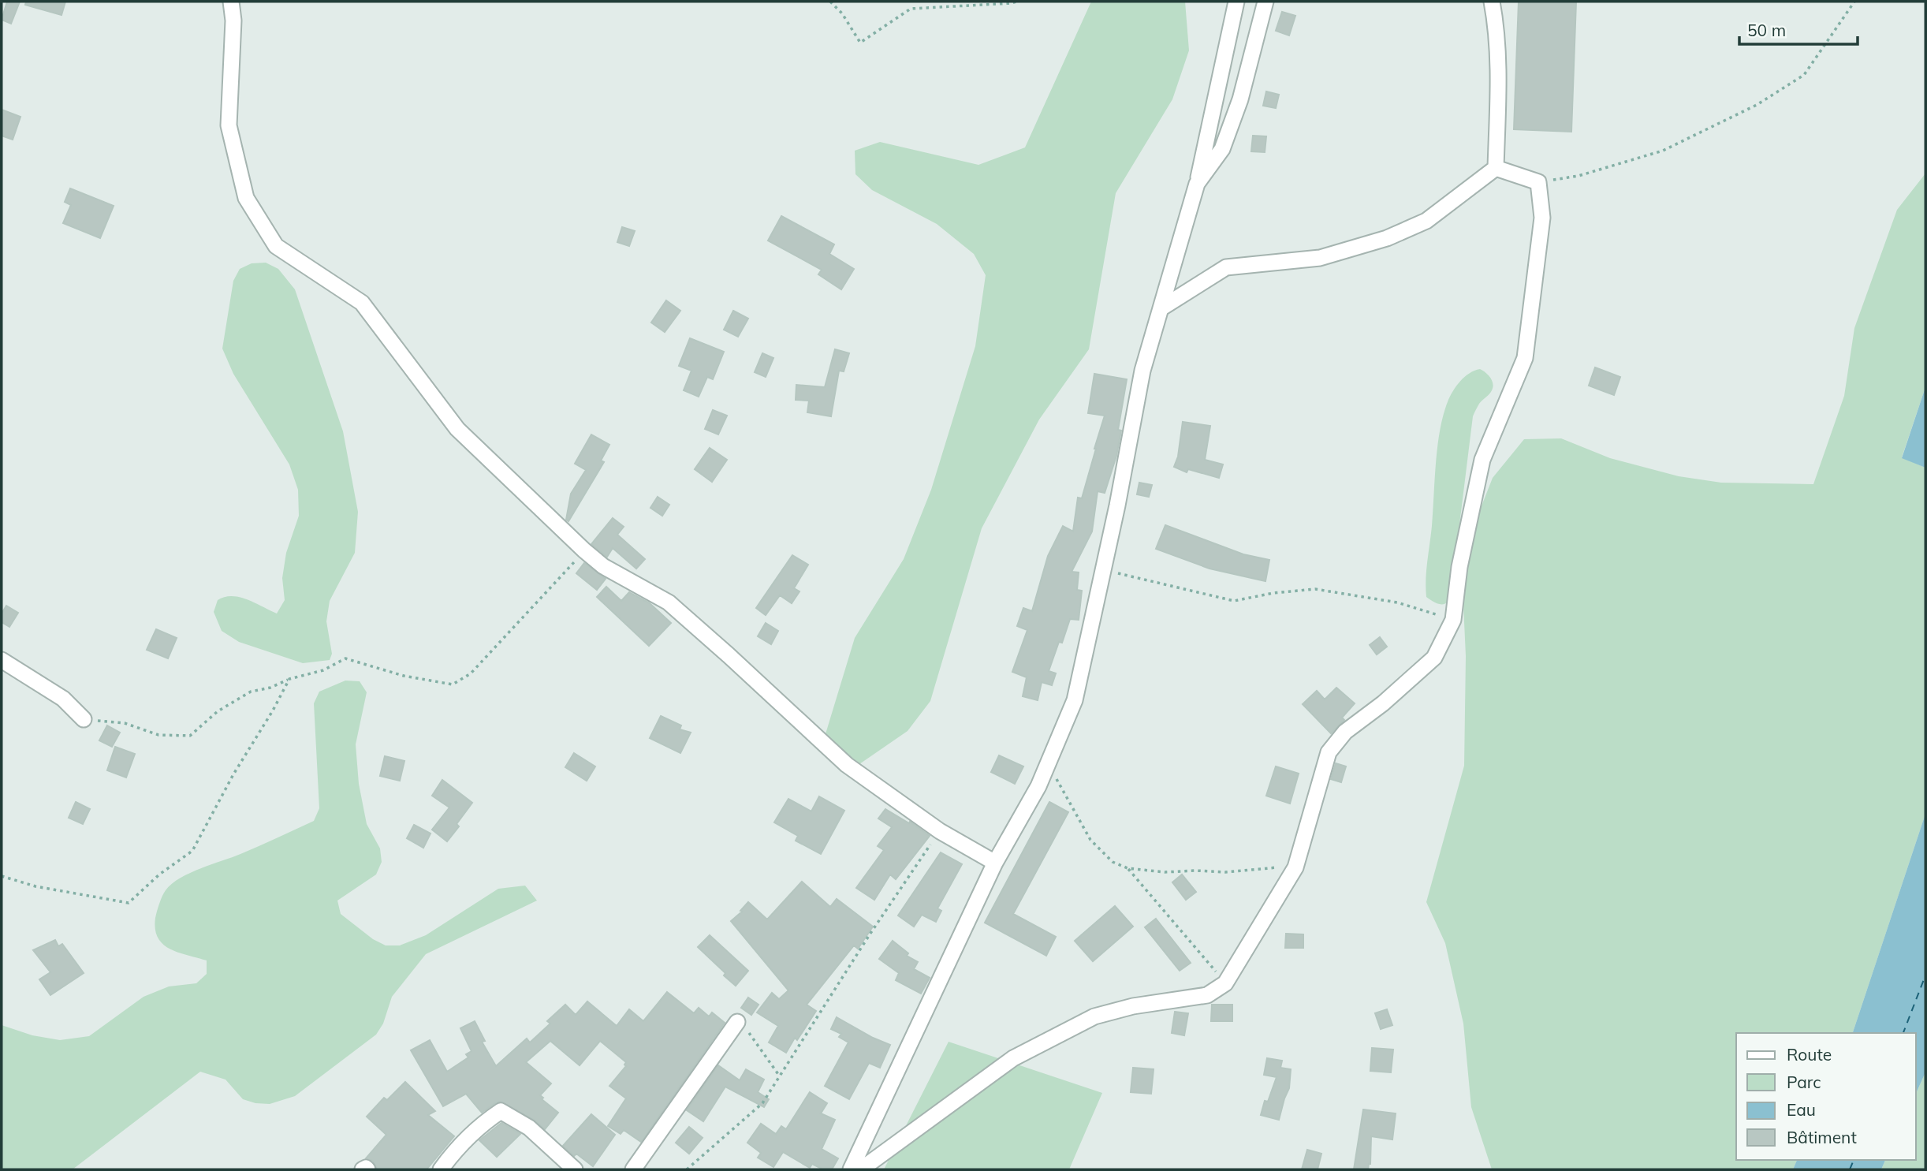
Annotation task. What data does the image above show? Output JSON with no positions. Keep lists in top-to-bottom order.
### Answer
{
  "legend": [
    "Route",
    "Parc",
    "Eau",
    "Bâtiment"
  ],
  "scale_bar": "50 m"
}
